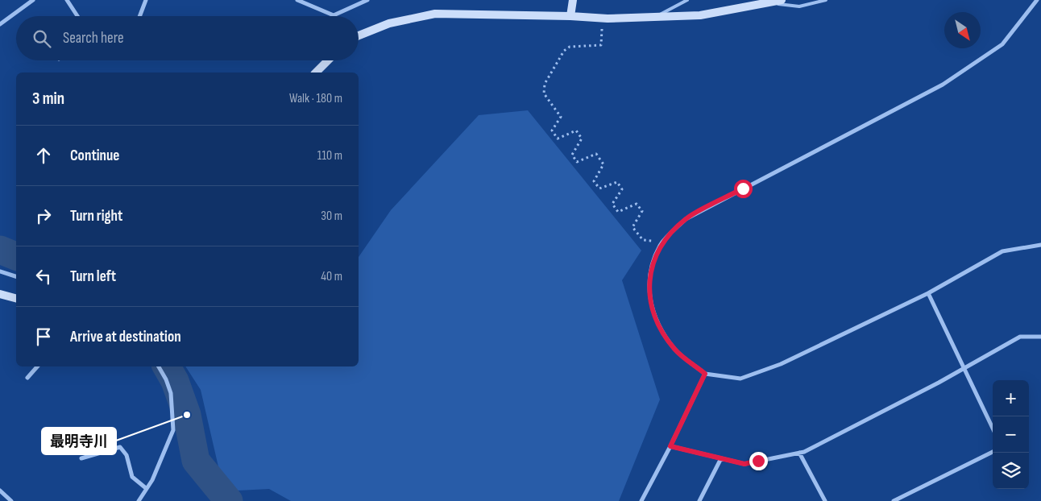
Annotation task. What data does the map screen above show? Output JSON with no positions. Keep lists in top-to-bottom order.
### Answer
{
  "places": ["最明寺川"],
  "north": "bottom right",
  "page": {
    "search": "Search here",
    "heading": ["3 min", "Walk · 180 m"],
    "list": [
      ["Continue", "110 m"],
      ["Turn right", "30 m"],
      ["Turn left", "40 m"],
      "Arrive at destination"
    ],
    "map_buttons": ["+", "−"]
  }
}
